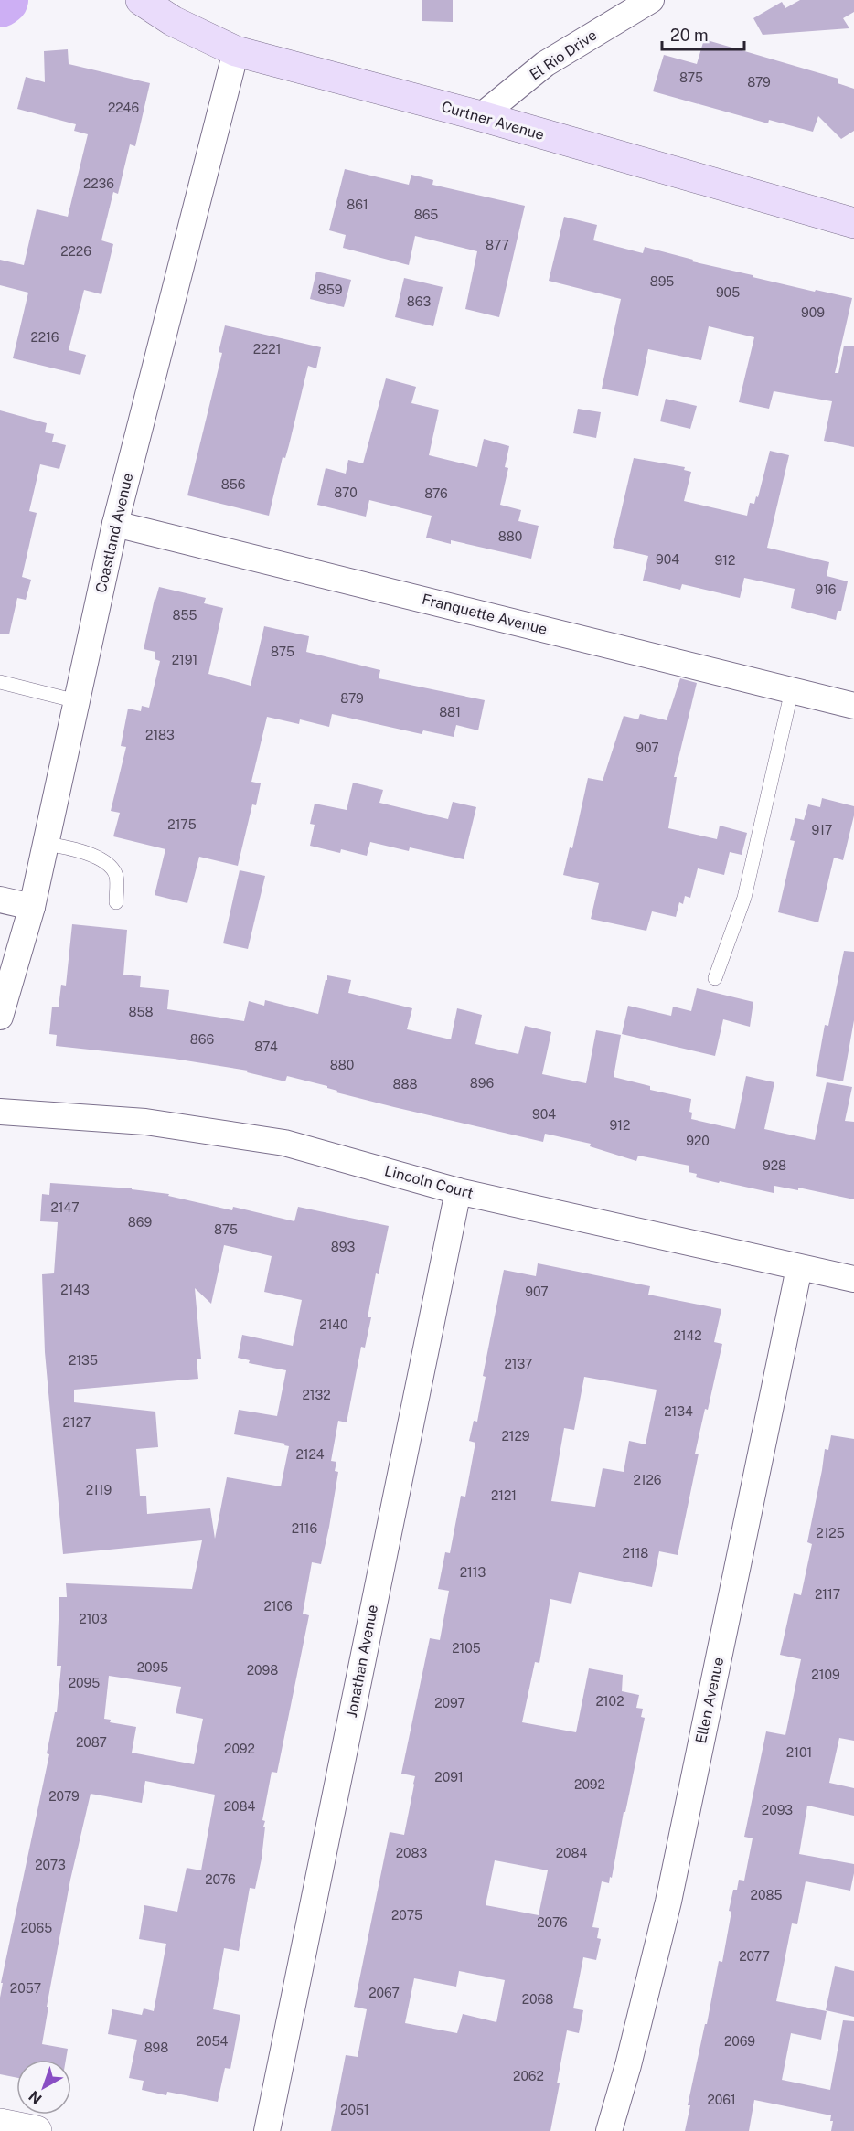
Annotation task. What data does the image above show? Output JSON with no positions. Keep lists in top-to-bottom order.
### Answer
{
  "streets": {
    "main road": ["Curtner Avenue"],
    "street": [
      "El Rio Drive",
      "Coastland Avenue",
      "Franquette Avenue",
      "Lincoln Court",
      "Jonathan Avenue",
      "Ellen Avenue"
    ]
  },
  "crossings": [
    ["El Rio Drive", "Curtner Avenue"],
    ["Curtner Avenue", "Coastland Avenue"],
    ["Coastland Avenue", "Franquette Avenue"],
    ["Lincoln Court", "Jonathan Avenue"],
    ["Lincoln Court", "Ellen Avenue"]
  ],
  "house_numbers": [
    "875",
    "879",
    "2246",
    "2236",
    "861",
    "865",
    "877",
    "2226",
    "895",
    "859",
    "905",
    "863",
    "909",
    "2216",
    "2221",
    "856",
    "870",
    "876",
    "880",
    "904",
    "912",
    "916",
    "855",
    "875",
    "2191",
    "879",
    "881",
    "2183",
    "907",
    "2175",
    "917",
    "858",
    "866",
    "874",
    "880",
    "896",
    "888",
    "904",
    "912",
    "920",
    "928",
    "2147",
    "869",
    "875",
    "893",
    "2143",
    "907",
    "2140",
    "2142",
    "2135",
    "2137",
    "2132",
    "2134",
    "2127",
    "2129",
    "2124",
    "2126",
    "2119",
    "2121",
    "2116",
    "2125",
    "2118",
    "2113",
    "2117",
    "2106",
    "2103",
    "2105",
    "2095",
    "2098",
    "2109",
    "2095",
    "2102",
    "2097",
    "2087",
    "2092",
    "2101",
    "2091",
    "2092",
    "2079",
    "2084",
    "2093",
    "2083",
    "2084",
    "2073",
    "2076",
    "2085",
    "2075",
    "2076",
    "2065",
    "2077",
    "2057",
    "2067",
    "2068",
    "2054",
    "2069",
    "898",
    "2062",
    "2061",
    "2051"
  ],
  "scale_bar": "20 m",
  "north": "bottom left"
}
